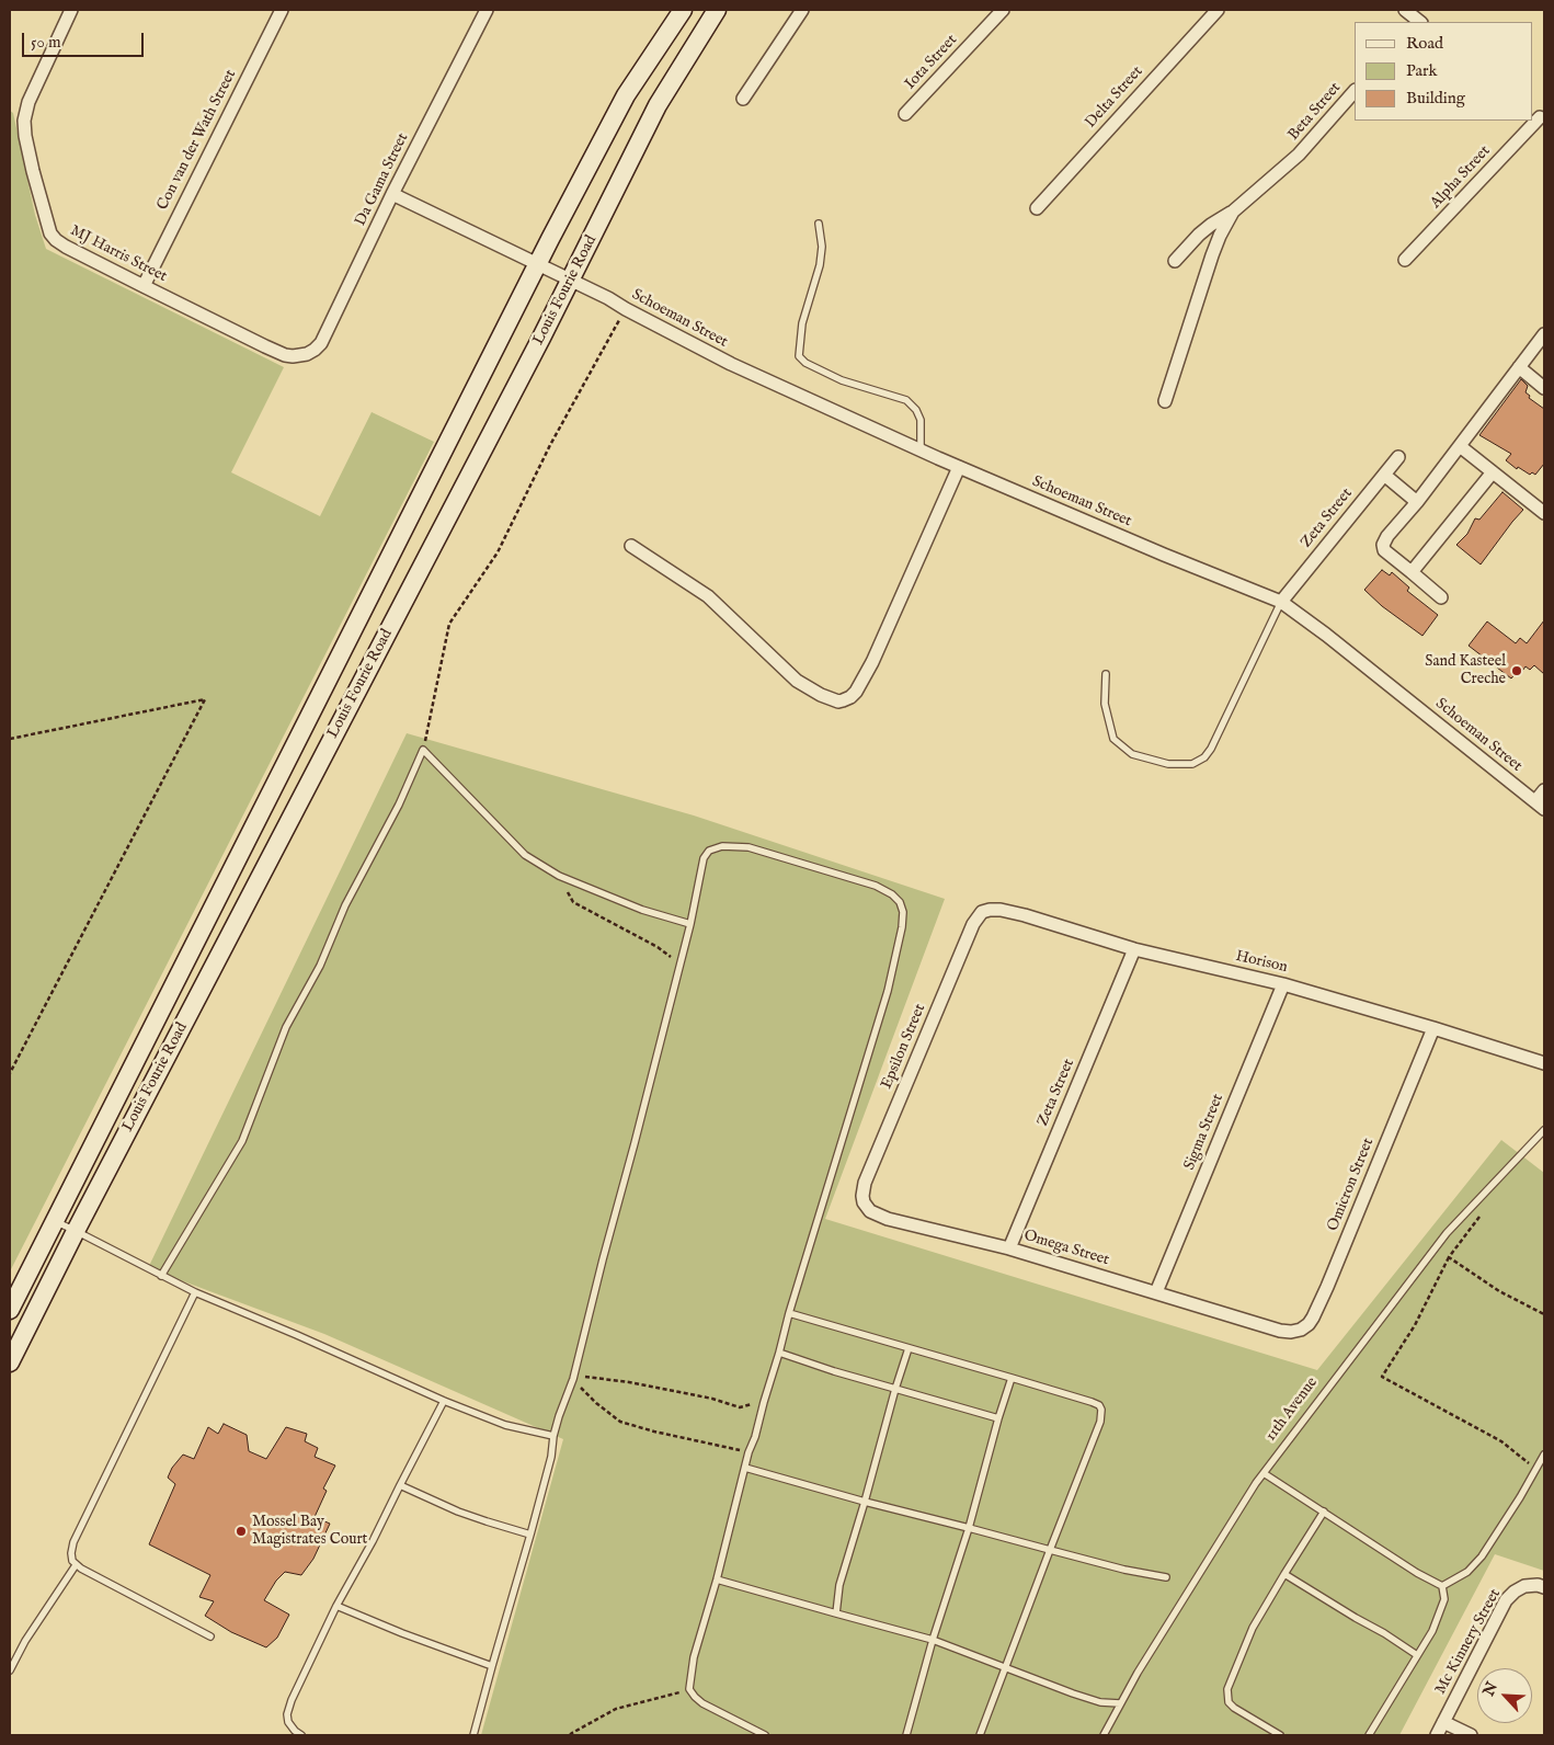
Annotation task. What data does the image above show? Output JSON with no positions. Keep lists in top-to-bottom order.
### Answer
{
  "streets": {
    "main road": ["Louis Fourie Road"],
    "street": [
      "Iota Street",
      "Delta Street",
      "Beta Street",
      "Con van der Wath Street",
      "Alpha Street",
      "Da Gama Street",
      "MJ Harris Street",
      "Schoeman Street",
      "Zeta Street",
      "Horison",
      "Epsilon Street",
      "Sigma Street",
      "Omicron Street",
      "Omega Street",
      "Mc Kinnery Street"
    ],
    "lane": ["11th Avenue"]
  },
  "crossings": [
    ["Con van der Wath Street", "MJ Harris Street"],
    ["Da Gama Street", "MJ Harris Street"],
    ["Da Gama Street", "Schoeman Street"],
    ["Louis Fourie Road", "Schoeman Street"],
    ["Schoeman Street", "Zeta Street"],
    ["Zeta Street", "Horison"],
    ["Zeta Street", "Omega Street"],
    ["Horison", "Epsilon Street"],
    ["Horison", "Sigma Street"],
    ["Horison", "Omicron Street"],
    ["Epsilon Street", "Omega Street"],
    ["Sigma Street", "Omega Street"],
    ["Omicron Street", "Omega Street"]
  ],
  "places": ["Sand Kasteel Creche", "Mossel Bay Magistrates Court"],
  "legend": ["Road", "Park", "Building"],
  "scale_bar": "50 m",
  "north": "top left"
}
